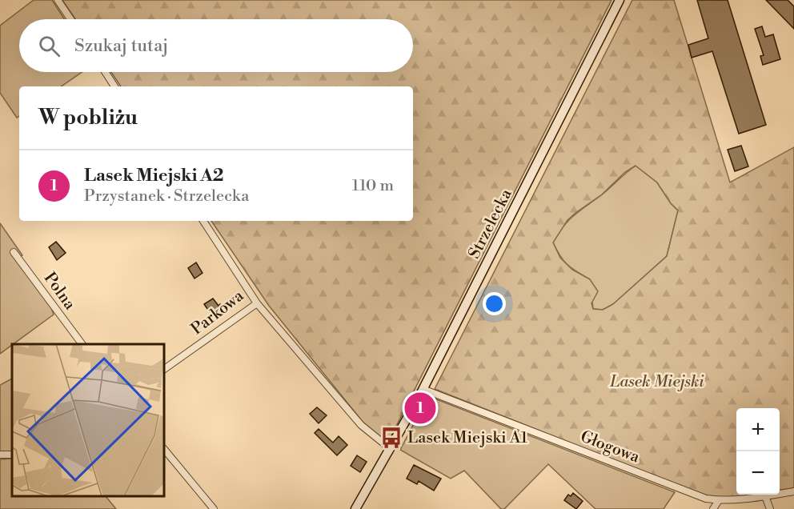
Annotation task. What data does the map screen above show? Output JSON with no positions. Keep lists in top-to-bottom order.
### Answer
{
  "streets": {
    "street": [
      "Strzelecka",
      "Polna",
      "Parkowa",
      "Głogowa"
    ]
  },
  "crossings": [
    ["Strzelecka", "Głogowa"]
  ],
  "parks": ["Lasek Miejski"],
  "places": {
    "bus stop": ["Lasek Miejski A1"]
  },
  "page": {
    "search": "Szukaj tutaj",
    "heading": "W pobliżu",
    "list": [
      {
        "mark": "1",
        "name": "Lasek Miejski A2",
        "note": "Przystanek · Strzelecka",
        "value": "110 m"
      }
    ],
    "pins": "1",
    "map_buttons": ["+", "−"]
  }
}
